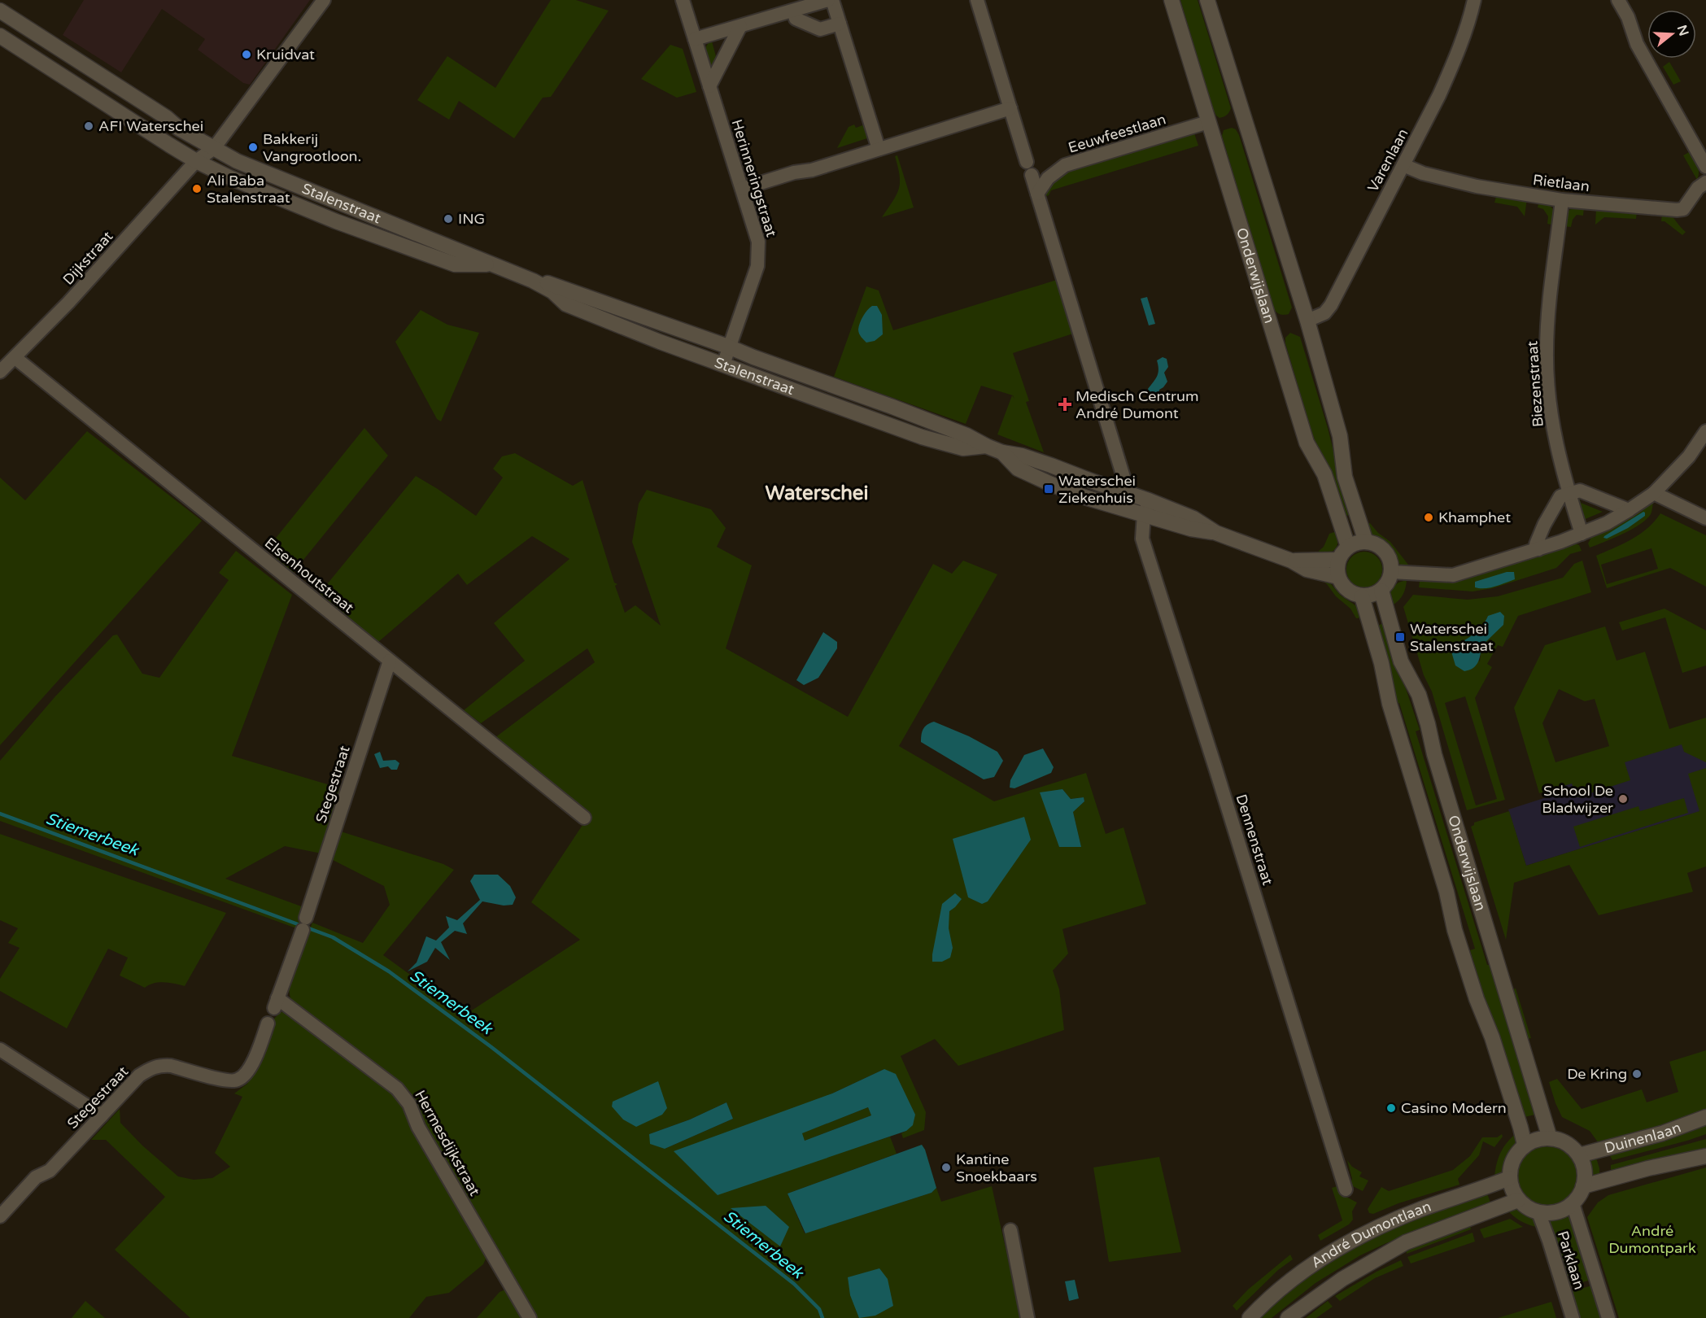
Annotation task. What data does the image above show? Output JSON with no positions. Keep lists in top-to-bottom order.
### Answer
{
  "streets": {
    "main road": [
      "Stalenstraat",
      "Onderwijslaan",
      "Duinenlaan",
      "André Dumontlaan"
    ],
    "street": [
      "Eeuwfeestlaan",
      "Varenlaan",
      "Herinneringstraat",
      "Rietlaan",
      "Dijkstraat",
      "Biezenstraat",
      "Elsenhoutstraat",
      "Stegestraat",
      "Dennenstraat",
      "Hermesdijkstraat",
      "Parklaan"
    ]
  },
  "crossings": [
    ["Eeuwfeestlaan", "Onderwijslaan"],
    ["Varenlaan", "Rietlaan"],
    ["Herinneringstraat", "Stalenstraat"],
    ["Rietlaan", "Biezenstraat"],
    ["Stalenstraat", "Dijkstraat"],
    ["Stalenstraat", "Onderwijslaan"],
    ["Stalenstraat", "Dennenstraat"],
    ["Dijkstraat", "Elsenhoutstraat"],
    ["Onderwijslaan", "Duinenlaan"],
    ["Onderwijslaan", "André Dumontlaan"],
    ["Onderwijslaan", "Parklaan"],
    ["Elsenhoutstraat", "Stegestraat"],
    ["Stegestraat", "Hermesdijkstraat"],
    ["Duinenlaan", "André Dumontlaan"],
    ["Duinenlaan", "Parklaan"],
    ["André Dumontlaan", "Parklaan"]
  ],
  "districts": ["Waterschei"],
  "water": ["Stiemerbeek"],
  "parks": ["André Dumontpark"],
  "places": {
    "other": [
      "Kruidvat",
      "AFI Waterschei",
      "Bakkerij Vangrootloon.",
      "Ali Baba Stalenstraat",
      "ING",
      "Khamphet",
      "School De Bladwijzer",
      "De Kring",
      "Casino Modern",
      "Kantine Snoekbaars"
    ],
    "health": ["Medisch Centrum André Dumont"],
    "transit": ["Waterschei Ziekenhuis", "Waterschei Stalenstraat"]
  },
  "north": "right"
}
